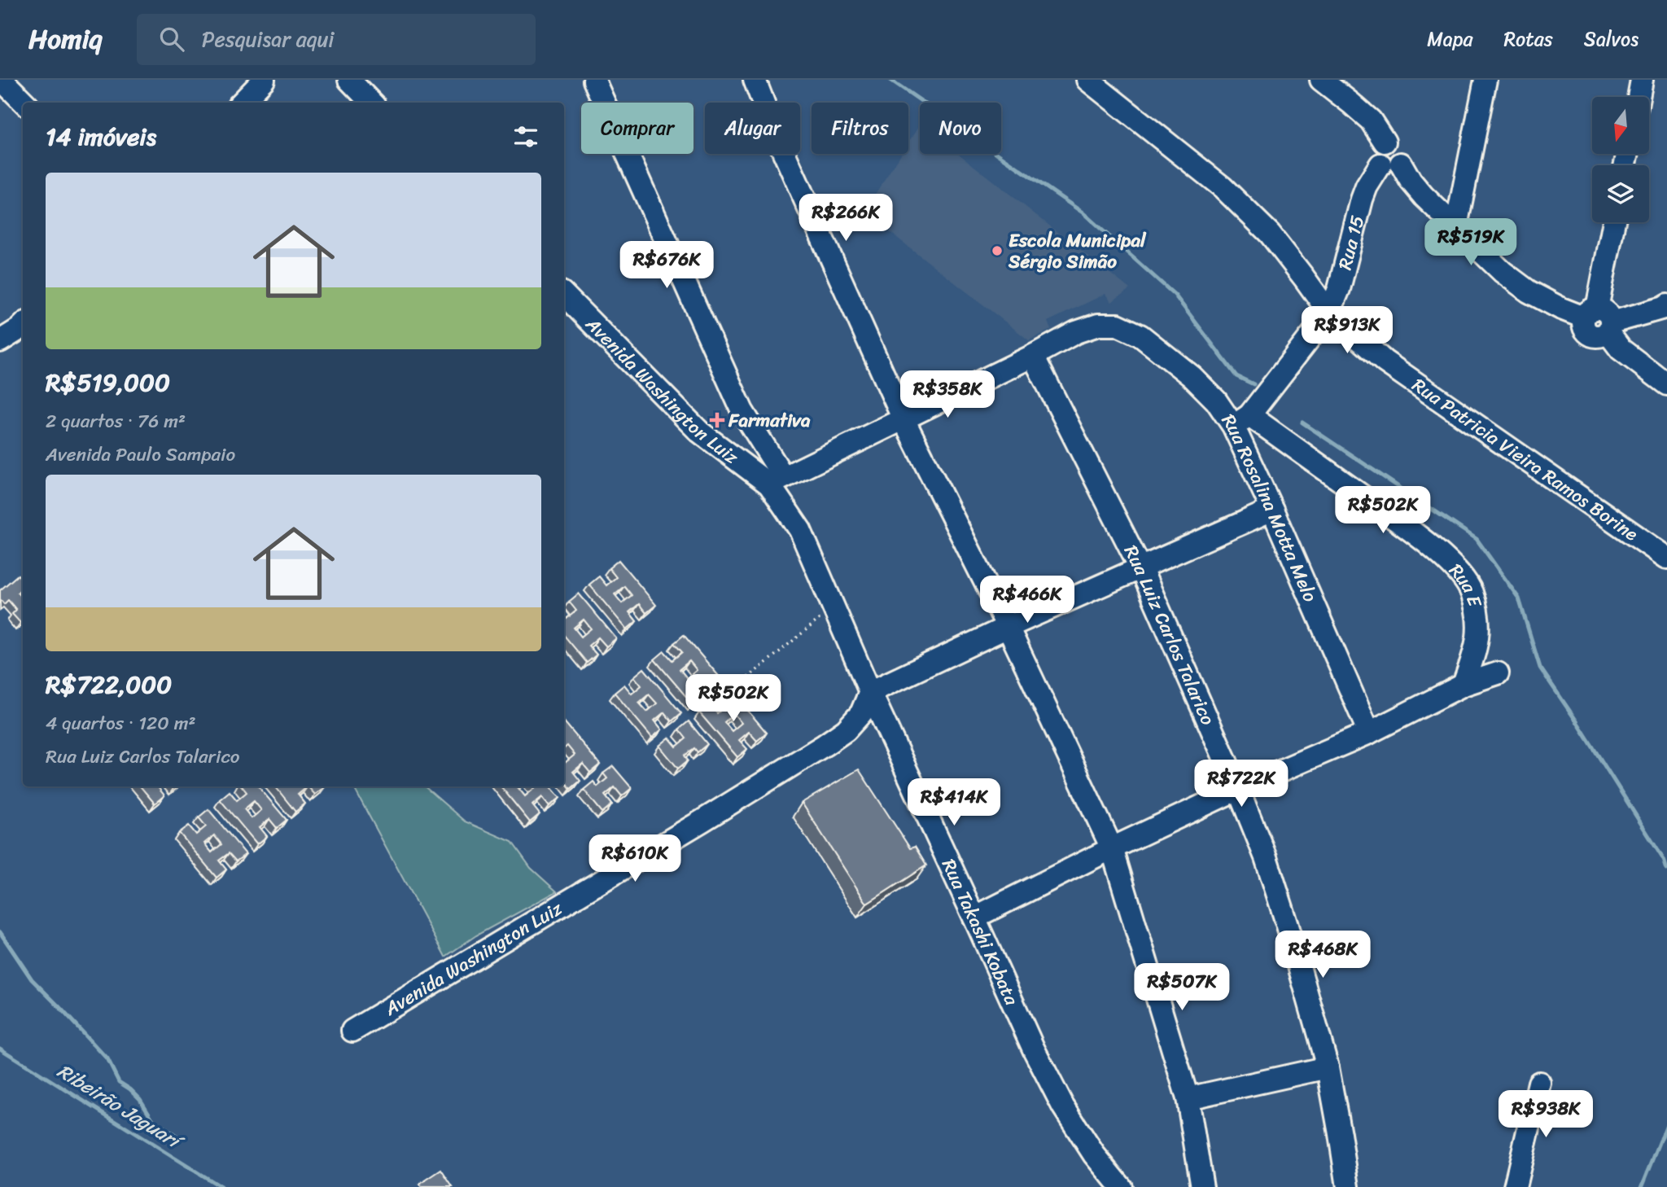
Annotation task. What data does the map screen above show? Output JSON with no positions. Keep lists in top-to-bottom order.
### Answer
{
  "streets": {
    "street": [
      "Rua 15",
      "Avenida Washington Luiz",
      "Rua Patricia Vieira Ramos Borine",
      "Rua Rosalina Motta Melo",
      "Rua E",
      "Rua Luiz Carlos Talarico",
      "Rua Takashi Kobata"
    ]
  },
  "crossings": [
    ["Rua 15", "Rua Patricia Vieira Ramos Borine"],
    ["Rua 15", "Rua Rosalina Motta Melo"],
    ["Rua 15", "Rua E"],
    ["Avenida Washington Luiz", "Rua Takashi Kobata"],
    ["Rua Rosalina Motta Melo", "Rua E"],
    ["Rua Rosalina Motta Melo", "Rua Luiz Carlos Talarico"]
  ],
  "water": ["Ribeirão Jaguarí"],
  "places": {
    "other": ["Escola Municipal Sérgio Simão"],
    "health": ["Farmativa"]
  },
  "north": "bottom",
  "page": {
    "header": "Homiq",
    "search": "Pesquisar aqui",
    "nav": ["Mapa", "Rotas", "Salvos"],
    "chip": [
      "Comprar",
      "Alugar",
      "Filtros",
      "Novo"
    ],
    "heading": "14 imóveis",
    "list": [
      {
        "name": "R$519,000",
        "note": "2 quartos · 76 m² · Avenida Paulo Sampaio"
      },
      {
        "name": "R$722,000",
        "note": "4 quartos · 120 m² · Rua Luiz Carlos Talarico"
      }
    ],
    "price": [
      "R$266K",
      "R$519K",
      "R$676K",
      "R$913K",
      "R$358K",
      "R$502K",
      "R$466K",
      "R$502K",
      "R$722K",
      "R$414K",
      "R$610K",
      "R$468K",
      "R$507K",
      "R$938K"
    ]
  }
}
